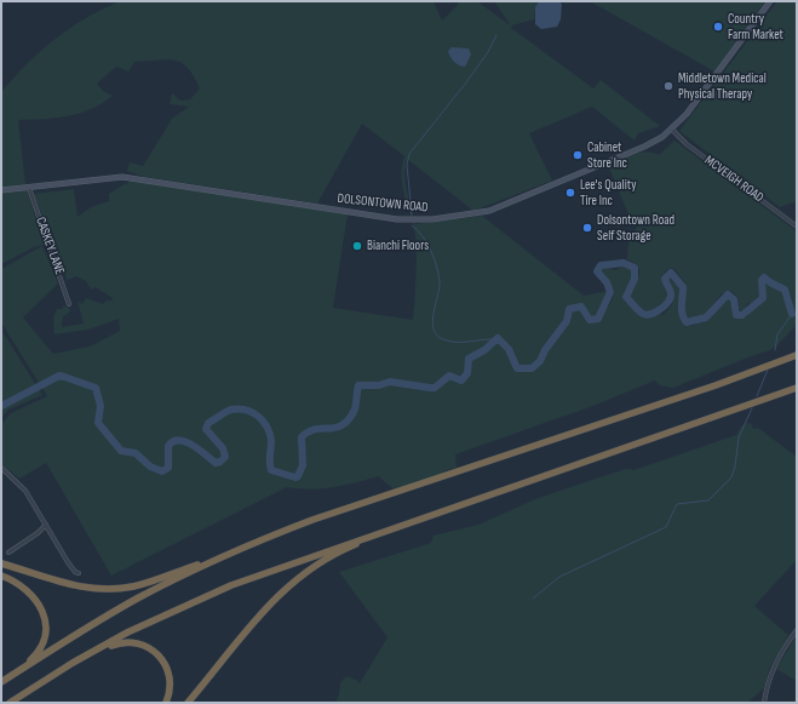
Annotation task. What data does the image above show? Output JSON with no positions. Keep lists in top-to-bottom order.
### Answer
{
  "streets": {
    "street": ["MCVEIGH ROAD", "DOLSONTOWN ROAD", "CASKEY LANE"]
  },
  "crossings": [
    ["MCVEIGH ROAD", "DOLSONTOWN ROAD"],
    ["DOLSONTOWN ROAD", "CASKEY LANE"]
  ],
  "places": [
    "Country Farm Market",
    "Middletown Medical Physical Therapy",
    "Cabinet Store Inc",
    "Lee's Quality Tire Inc",
    "Dolsontown Road Self Storage",
    "Bianchi Floors"
  ]
}
